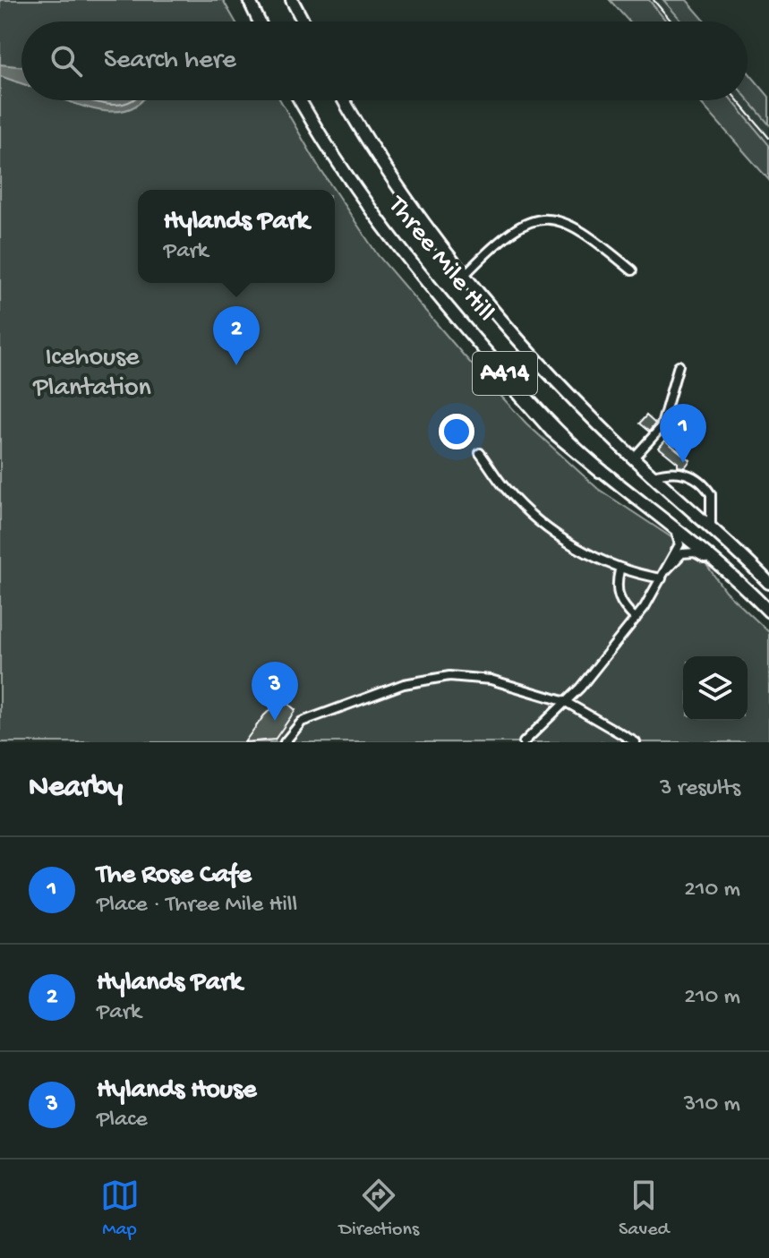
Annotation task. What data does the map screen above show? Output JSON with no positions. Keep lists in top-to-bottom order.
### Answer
{
  "streets": {
    "highway": ["Three Mile Hill", "A414"]
  },
  "parks": ["Icehouse Plantation"],
  "page": {
    "search": "Search here",
    "popup": ["Hylands Park", "Park"],
    "pins": ["2", "1", "3"],
    "heading": ["Nearby", "3 results"],
    "list": [
      {
        "mark": "1",
        "name": "The Rose Cafe",
        "note": "Place · Three Mile Hill",
        "value": "210 m"
      },
      {
        "mark": "2",
        "name": "Hylands Park",
        "note": "Park",
        "value": "210 m"
      },
      {
        "mark": "3",
        "name": "Hylands House",
        "note": "Place",
        "value": "310 m"
      }
    ],
    "nav": ["Map", "Directions", "Saved"]
  }
}
